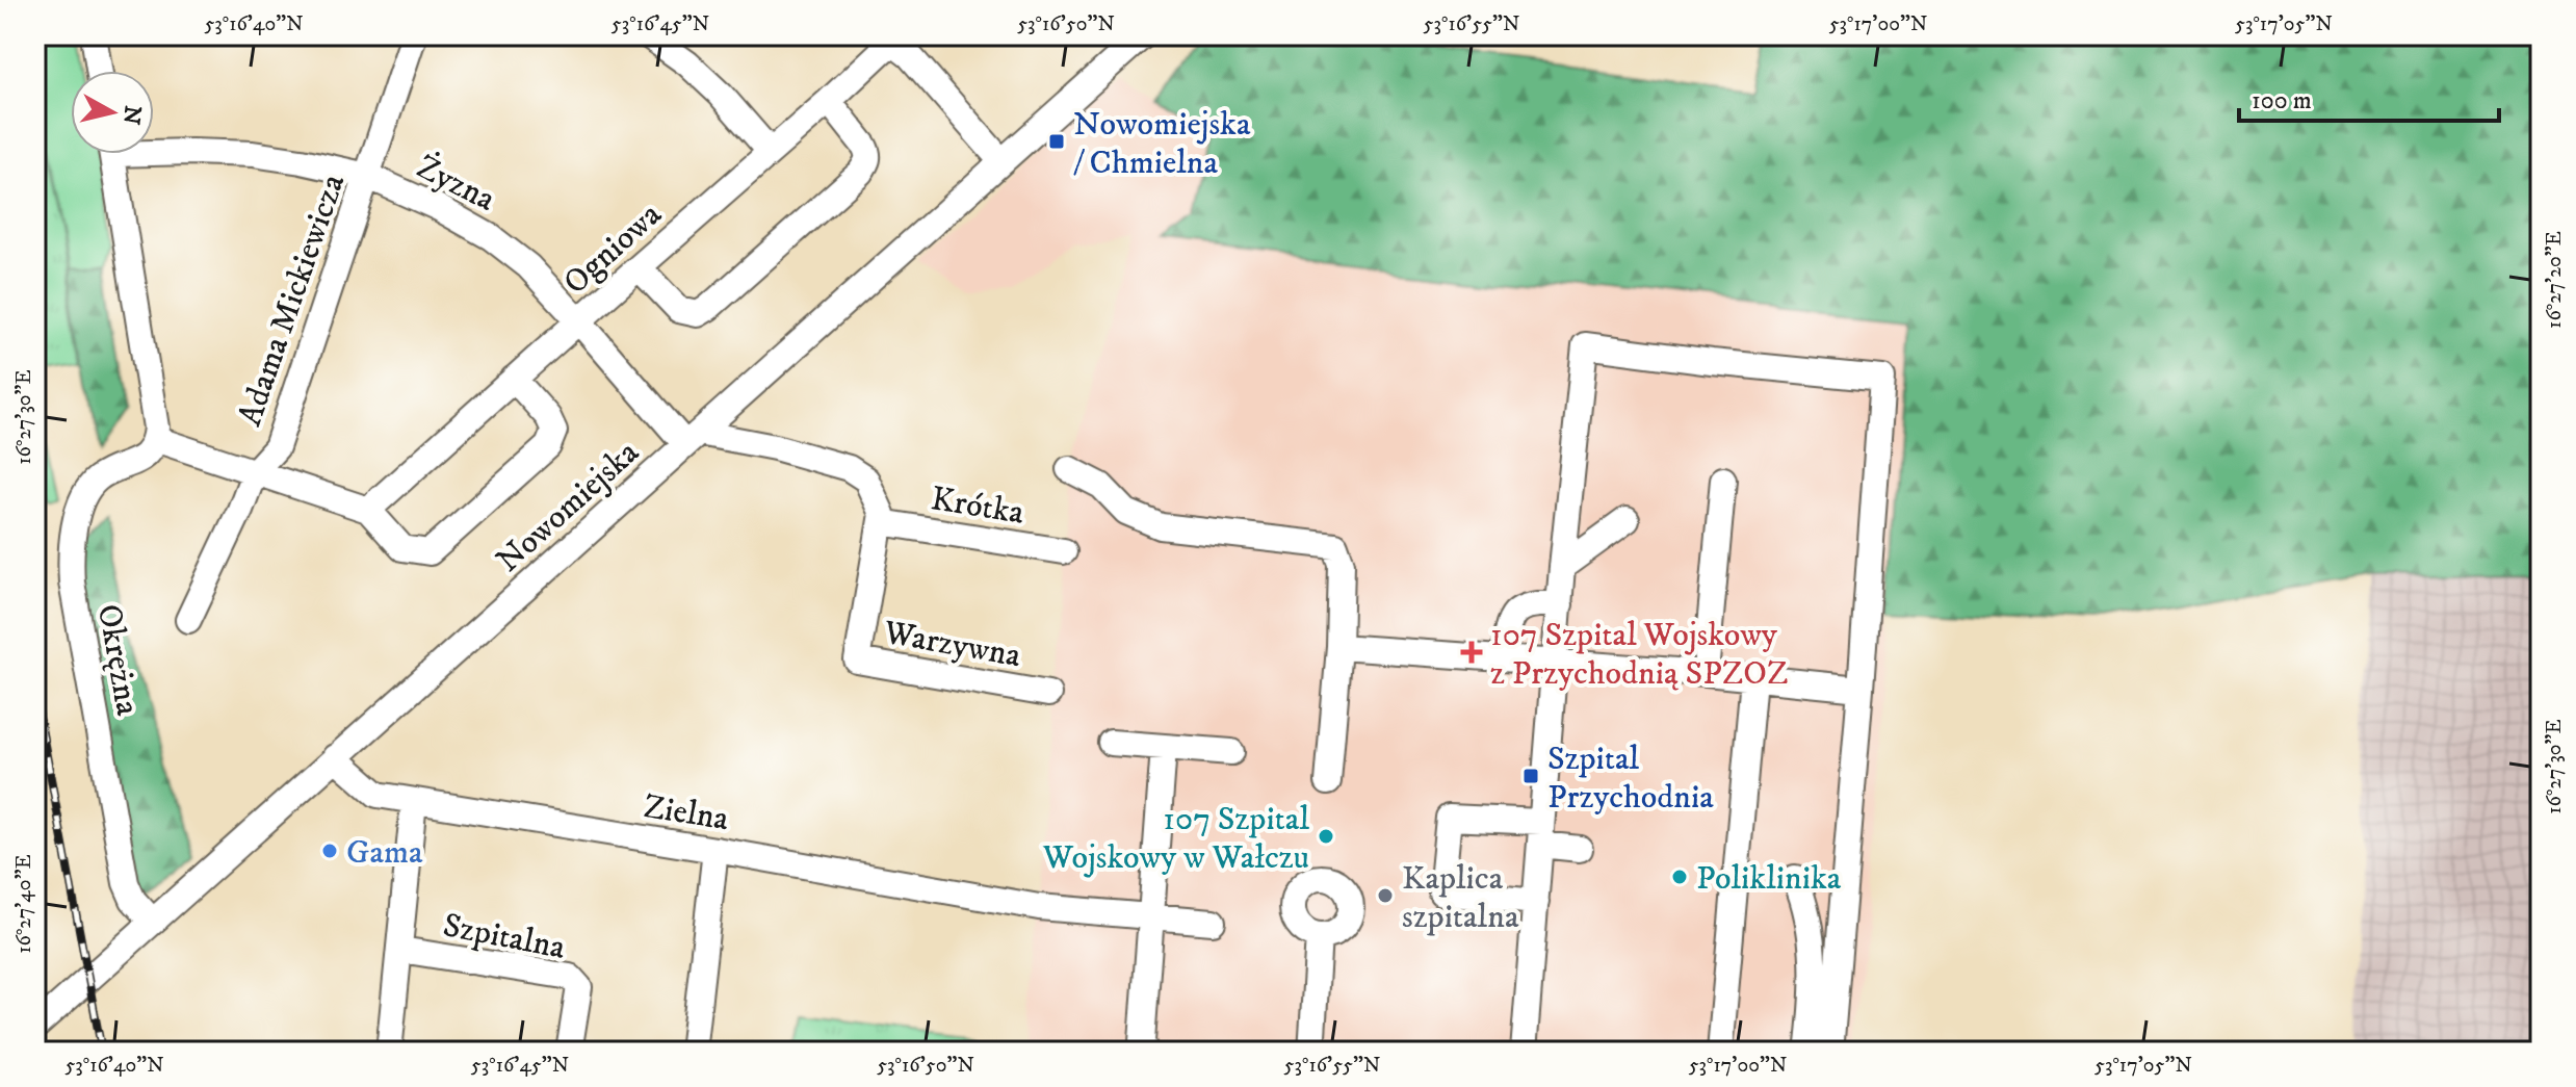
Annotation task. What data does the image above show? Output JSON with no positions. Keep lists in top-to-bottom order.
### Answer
{
  "streets": {
    "street": [
      "Żyzna",
      "Ogniowa",
      "Adama Mickiewicza",
      "Krótka",
      "Nowomiejska",
      "Warzywna",
      "Okrężna",
      "Zielna",
      "Szpitalna"
    ]
  },
  "crossings": [
    ["Żyzna", "Ogniowa"],
    ["Żyzna", "Adama Mickiewicza"],
    ["Żyzna", "Nowomiejska"],
    ["Żyzna", "Warzywna"],
    ["Krótka", "Warzywna"],
    ["Nowomiejska", "Warzywna"],
    ["Nowomiejska", "Okrężna"],
    ["Nowomiejska", "Zielna"]
  ],
  "places": {
    "transit": ["Nowomiejska / Chmielna", "Szpital Przychodnia"],
    "health": ["107 Szpital Wojskowy z Przychodnią SPZOZ"],
    "other": [
      "107 Szpital Wojskowy w Wałczu",
      "Gama",
      "Poliklinika",
      "Kaplica szpitalna"
    ]
  },
  "scale_bar": "100 m",
  "north": "right",
  "coordinates": [
    "53°16'40\"N",
    "53°16'45\"N",
    "53°16'50\"N",
    "53°16'55\"N",
    "53°17'00\"N",
    "53°17'05\"N",
    "16°27'20\"E",
    "16°27'30\"E",
    "16°27'40\"E"
  ]
}
